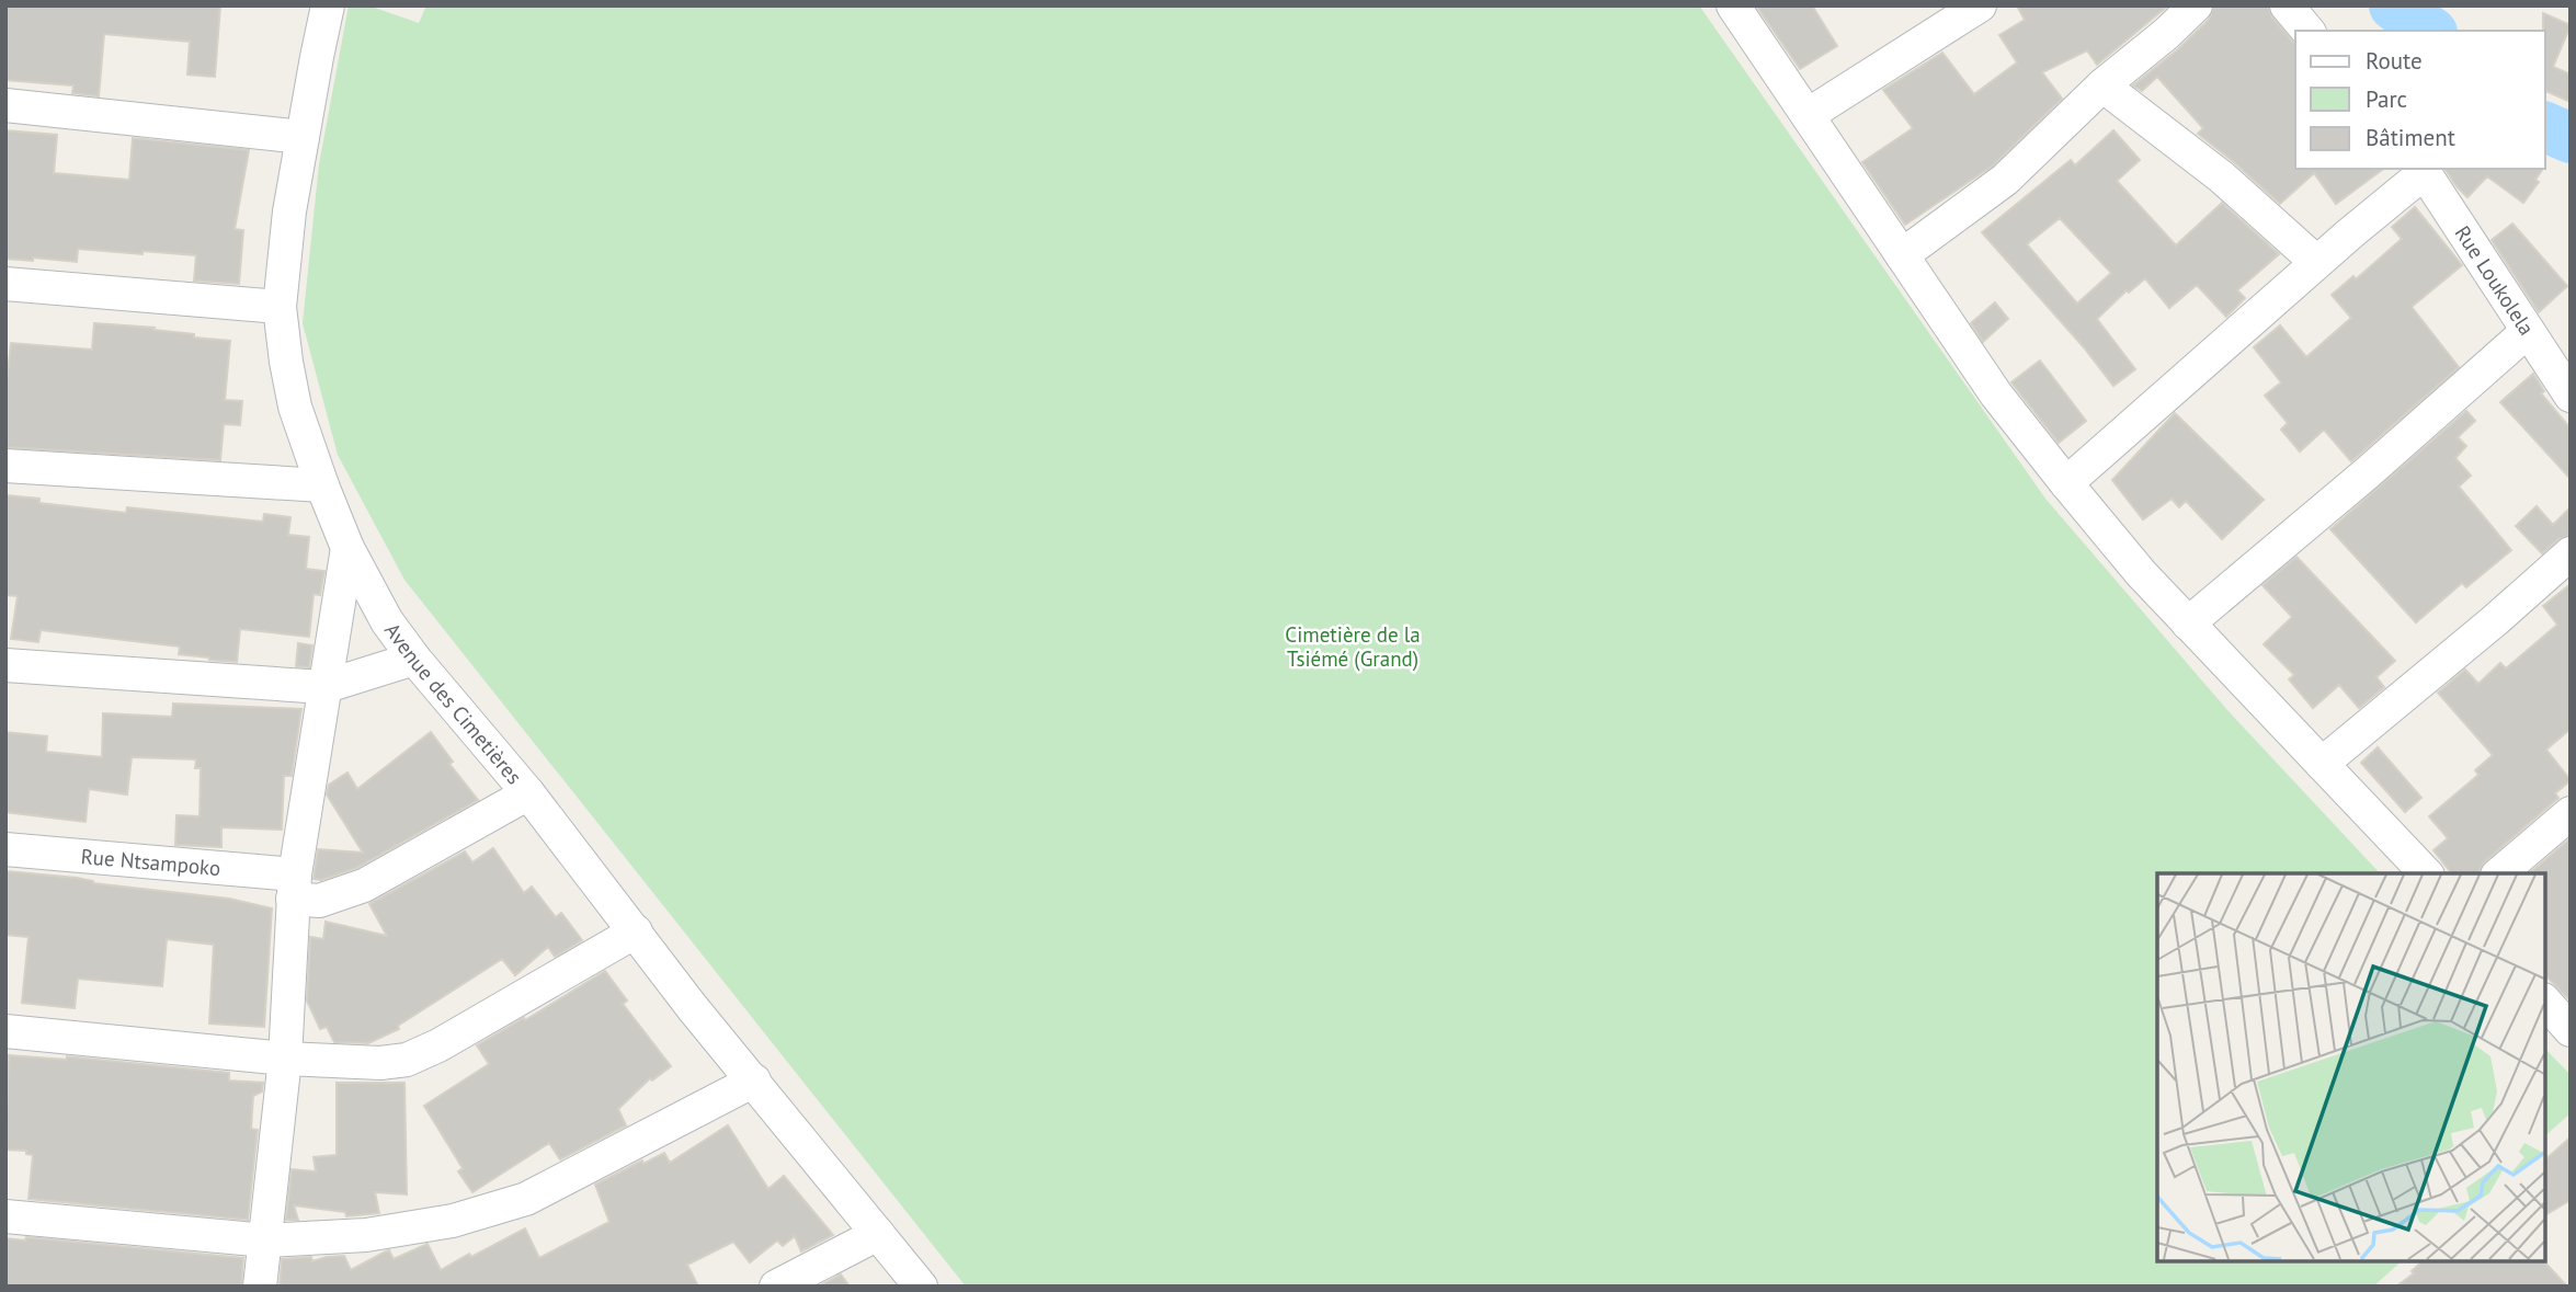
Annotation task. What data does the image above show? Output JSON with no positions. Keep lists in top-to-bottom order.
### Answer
{
  "streets": {
    "street": ["Rue Loukolela", "Avenue des Cimetières", "Rue Ntsampoko"]
  },
  "crossings": [
    ["Avenue des Cimetières", "Rue Ntsampoko"]
  ],
  "parks": ["Cimetière de la Tsiémé (Grand)"],
  "legend": ["Route", "Parc", "Bâtiment"]
}
